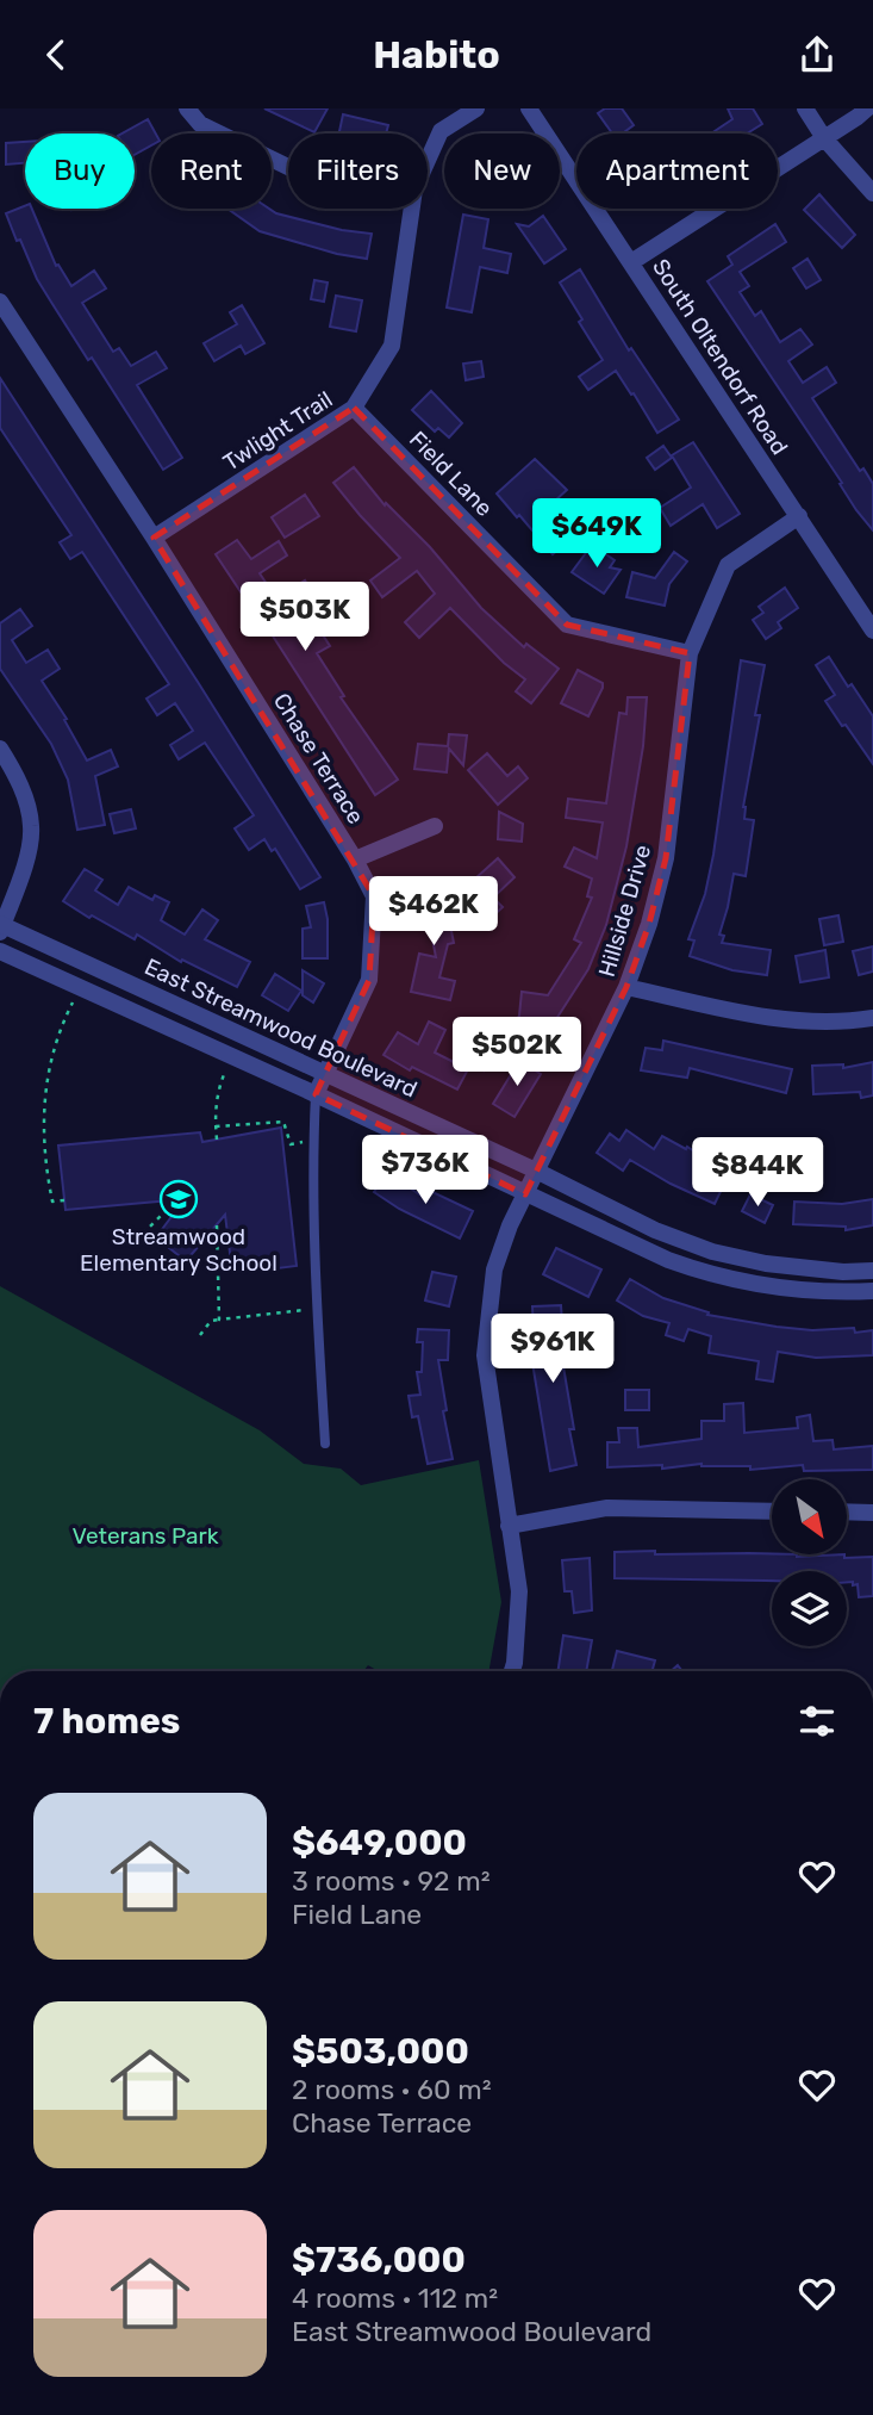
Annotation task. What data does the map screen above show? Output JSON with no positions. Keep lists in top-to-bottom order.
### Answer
{
  "streets": {
    "street": [
      "South Oltendorf Road",
      "Twlight Trail",
      "Field Lane",
      "Chase Terrace",
      "Hillside Drive",
      "East Streamwood Boulevard"
    ]
  },
  "crossings": [
    ["South Oltendorf Road", "Hillside Drive"],
    ["Twlight Trail", "Field Lane"],
    ["Twlight Trail", "Chase Terrace"],
    ["Field Lane", "Hillside Drive"],
    ["Chase Terrace", "East Streamwood Boulevard"],
    ["Hillside Drive", "East Streamwood Boulevard"]
  ],
  "parks": ["Veterans Park"],
  "places": {
    "school or university": ["Streamwood Elementary School"]
  },
  "north": "bottom right",
  "page": {
    "header": "Habito",
    "chip": [
      "Buy",
      "Rent",
      "Filters",
      "New",
      "Apartment"
    ],
    "price": [
      "$649K",
      "$503K",
      "$462K",
      "$502K",
      "$736K",
      "$844K",
      "$961K"
    ],
    "heading": "7 homes",
    "list": [
      {
        "name": "$649,000",
        "note": "3 rooms · 92 m² · Field Lane"
      },
      {
        "name": "$503,000",
        "note": "2 rooms · 60 m² · Chase Terrace"
      },
      {
        "name": "$736,000",
        "note": "4 rooms · 112 m² · East Streamwood Boulevard"
      }
    ]
  }
}
